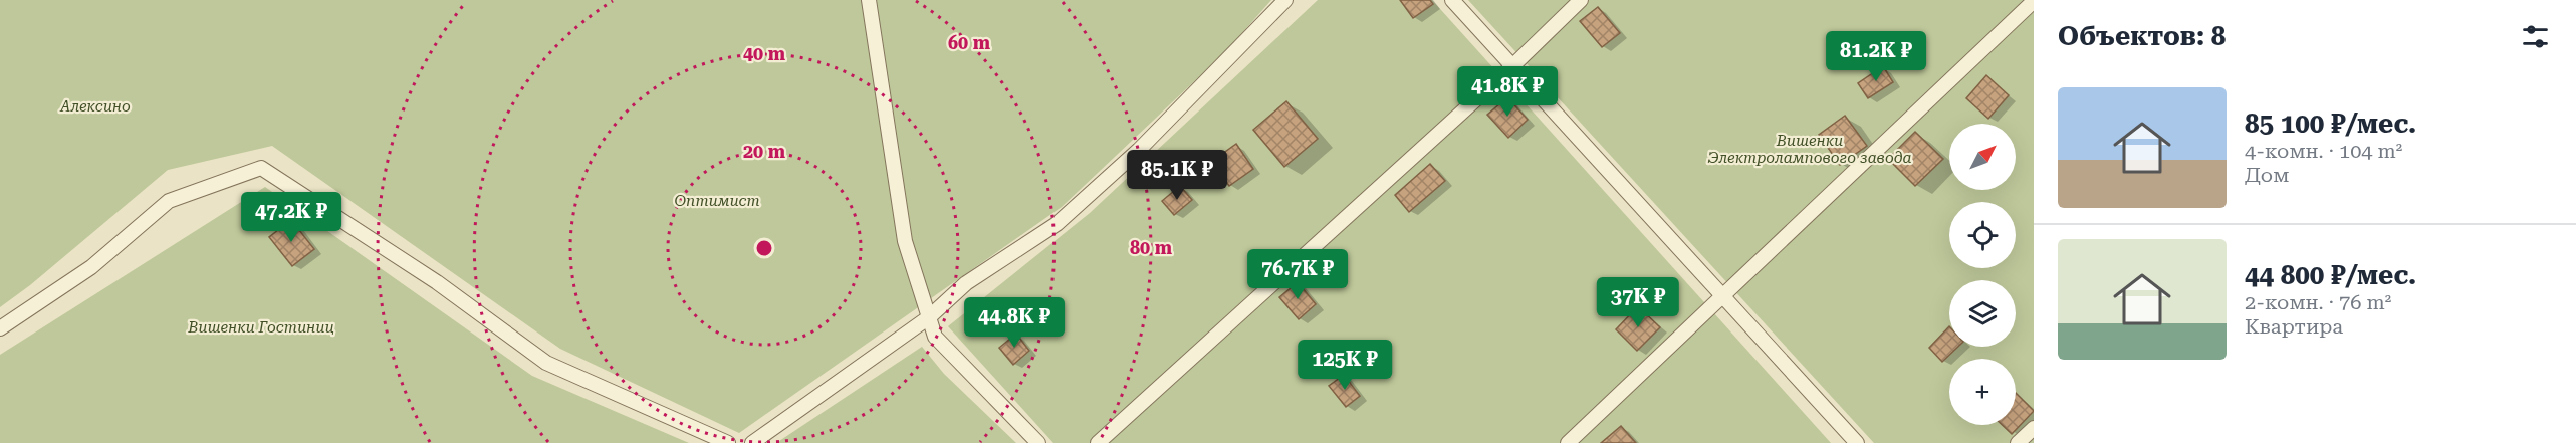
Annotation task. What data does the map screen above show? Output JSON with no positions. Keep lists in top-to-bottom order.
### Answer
{
  "parks": [
    "Алексино",
    "Вишенки Электролампового завода",
    "Оптимист",
    "Вишенки Гостиниц"
  ],
  "north": "top right",
  "page": {
    "heading": "Объектов: 8",
    "price": [
      "81.2K ₽",
      "41.8K ₽",
      "85.1K ₽",
      "47.2K ₽",
      "76.7K ₽",
      "37K ₽",
      "44.8K ₽",
      "125K ₽"
    ],
    "list": [
      {
        "name": "85 100 ₽/мес.",
        "note": "4-комн. · 104 m² · Дом"
      },
      {
        "name": "44 800 ₽/мес.",
        "note": "2-комн. · 76 m² · Квартира"
      }
    ],
    "map_buttons": "+"
  },
  "rings": [
    "60 m",
    "40 m",
    "20 m",
    "80 m"
  ]
}
